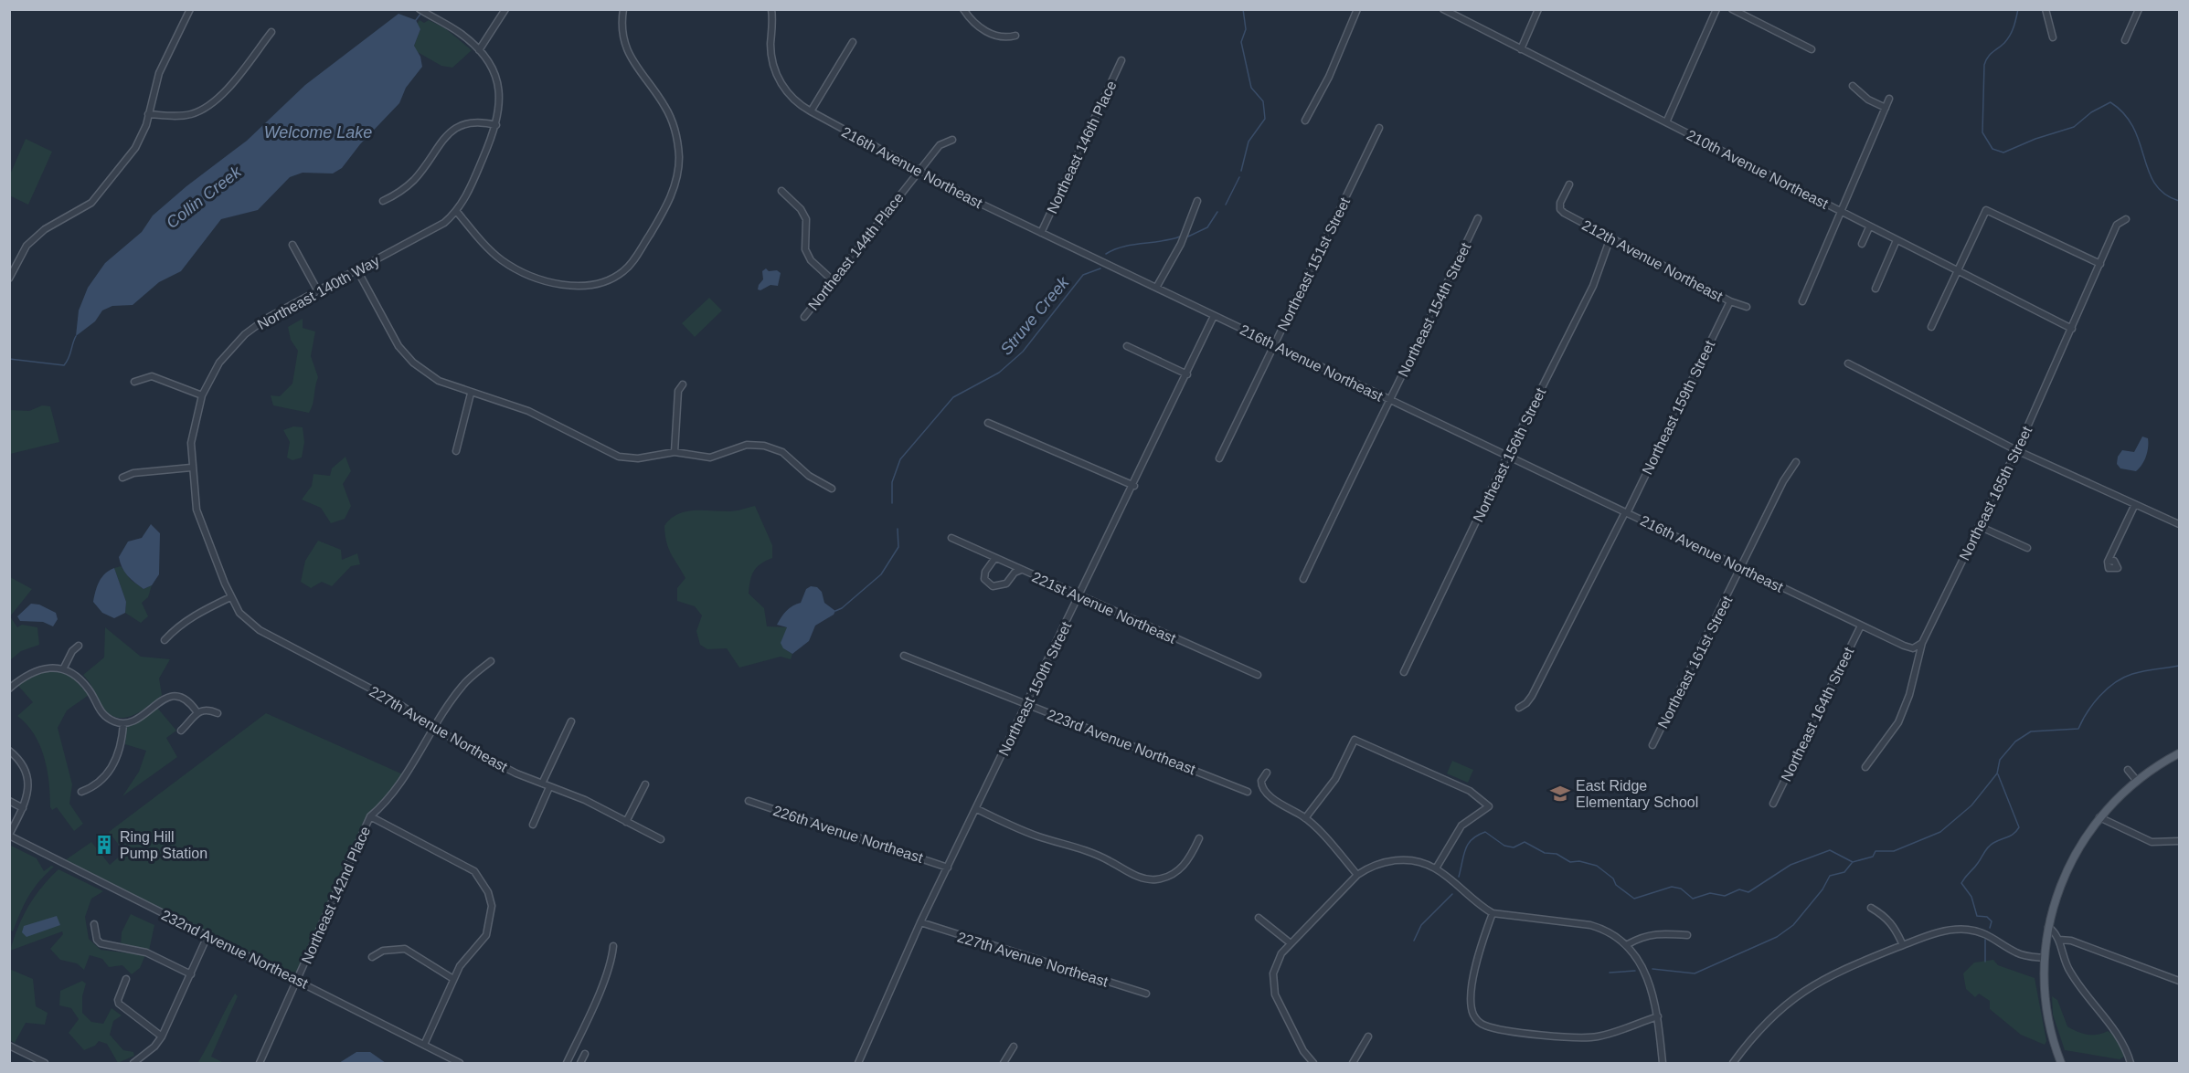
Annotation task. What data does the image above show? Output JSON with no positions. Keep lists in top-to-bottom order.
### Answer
{
  "streets": {
    "street": [
      "Northeast 146th Place",
      "216th Avenue Northeast",
      "210th Avenue Northeast",
      "Northeast 144th Place",
      "212th Avenue Northeast",
      "Northeast 151st Street",
      "Northeast 140th Way",
      "Northeast 154th Street",
      "Northeast 159th Street",
      "Northeast 156th Street",
      "Northeast 165th Street",
      "221st Avenue Northeast",
      "Northeast 161st Street",
      "Northeast 150th Street",
      "Northeast 164th Street",
      "227th Avenue Northeast",
      "223rd Avenue Northeast",
      "226th Avenue Northeast",
      "Northeast 142nd Place",
      "232nd Avenue Northeast"
    ]
  },
  "crossings": [
    ["Northeast 146th Place", "216th Avenue Northeast"],
    ["216th Avenue Northeast", "Northeast 144th Place"],
    ["216th Avenue Northeast", "Northeast 151st Street"],
    ["216th Avenue Northeast", "Northeast 154th Street"],
    ["216th Avenue Northeast", "Northeast 159th Street"],
    ["216th Avenue Northeast", "Northeast 156th Street"],
    ["216th Avenue Northeast", "Northeast 165th Street"],
    ["216th Avenue Northeast", "Northeast 161st Street"],
    ["216th Avenue Northeast", "Northeast 150th Street"],
    ["216th Avenue Northeast", "Northeast 164th Street"],
    ["210th Avenue Northeast", "Northeast 165th Street"],
    ["212th Avenue Northeast", "Northeast 159th Street"],
    ["212th Avenue Northeast", "Northeast 156th Street"],
    ["Northeast 140th Way", "227th Avenue Northeast"],
    ["221st Avenue Northeast", "Northeast 150th Street"],
    ["Northeast 150th Street", "227th Avenue Northeast"],
    ["Northeast 150th Street", "223rd Avenue Northeast"],
    ["Northeast 150th Street", "226th Avenue Northeast"],
    ["227th Avenue Northeast", "Northeast 142nd Place"],
    ["Northeast 142nd Place", "232nd Avenue Northeast"]
  ],
  "water": ["Welcome Lake", "Collin Creek", "Struve Creek"],
  "places": {
    "school or university": ["East Ridge Elementary School"],
    "building": ["Ring Hill Pump Station"]
  }
}
